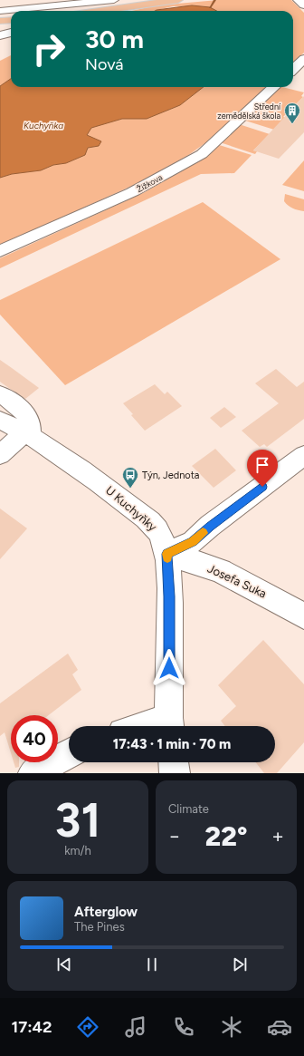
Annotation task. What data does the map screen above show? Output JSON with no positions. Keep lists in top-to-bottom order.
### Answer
{
  "streets": {
    "street": ["Žižkova", "U Kuchyňky", "Josefa Suka"]
  },
  "crossings": [
    ["U Kuchyňky", "Josefa Suka"]
  ],
  "water": ["Kuchyňka"],
  "places": {
    "building": ["Střední zemědělská škola"],
    "bus stop": ["Týn, Jednota"]
  },
  "page": {
    "turn": ["30 m", "Nová"],
    "limit": "40",
    "trip": "17:43 · 1 min · 70 m",
    "tile": [
      ["31", "km/h"],
      "Climate"
    ],
    "heat": ["−", "22°", "+"],
    "song": ["Afterglow", "The Pines"],
    "tabs": "17:42"
  }
}
